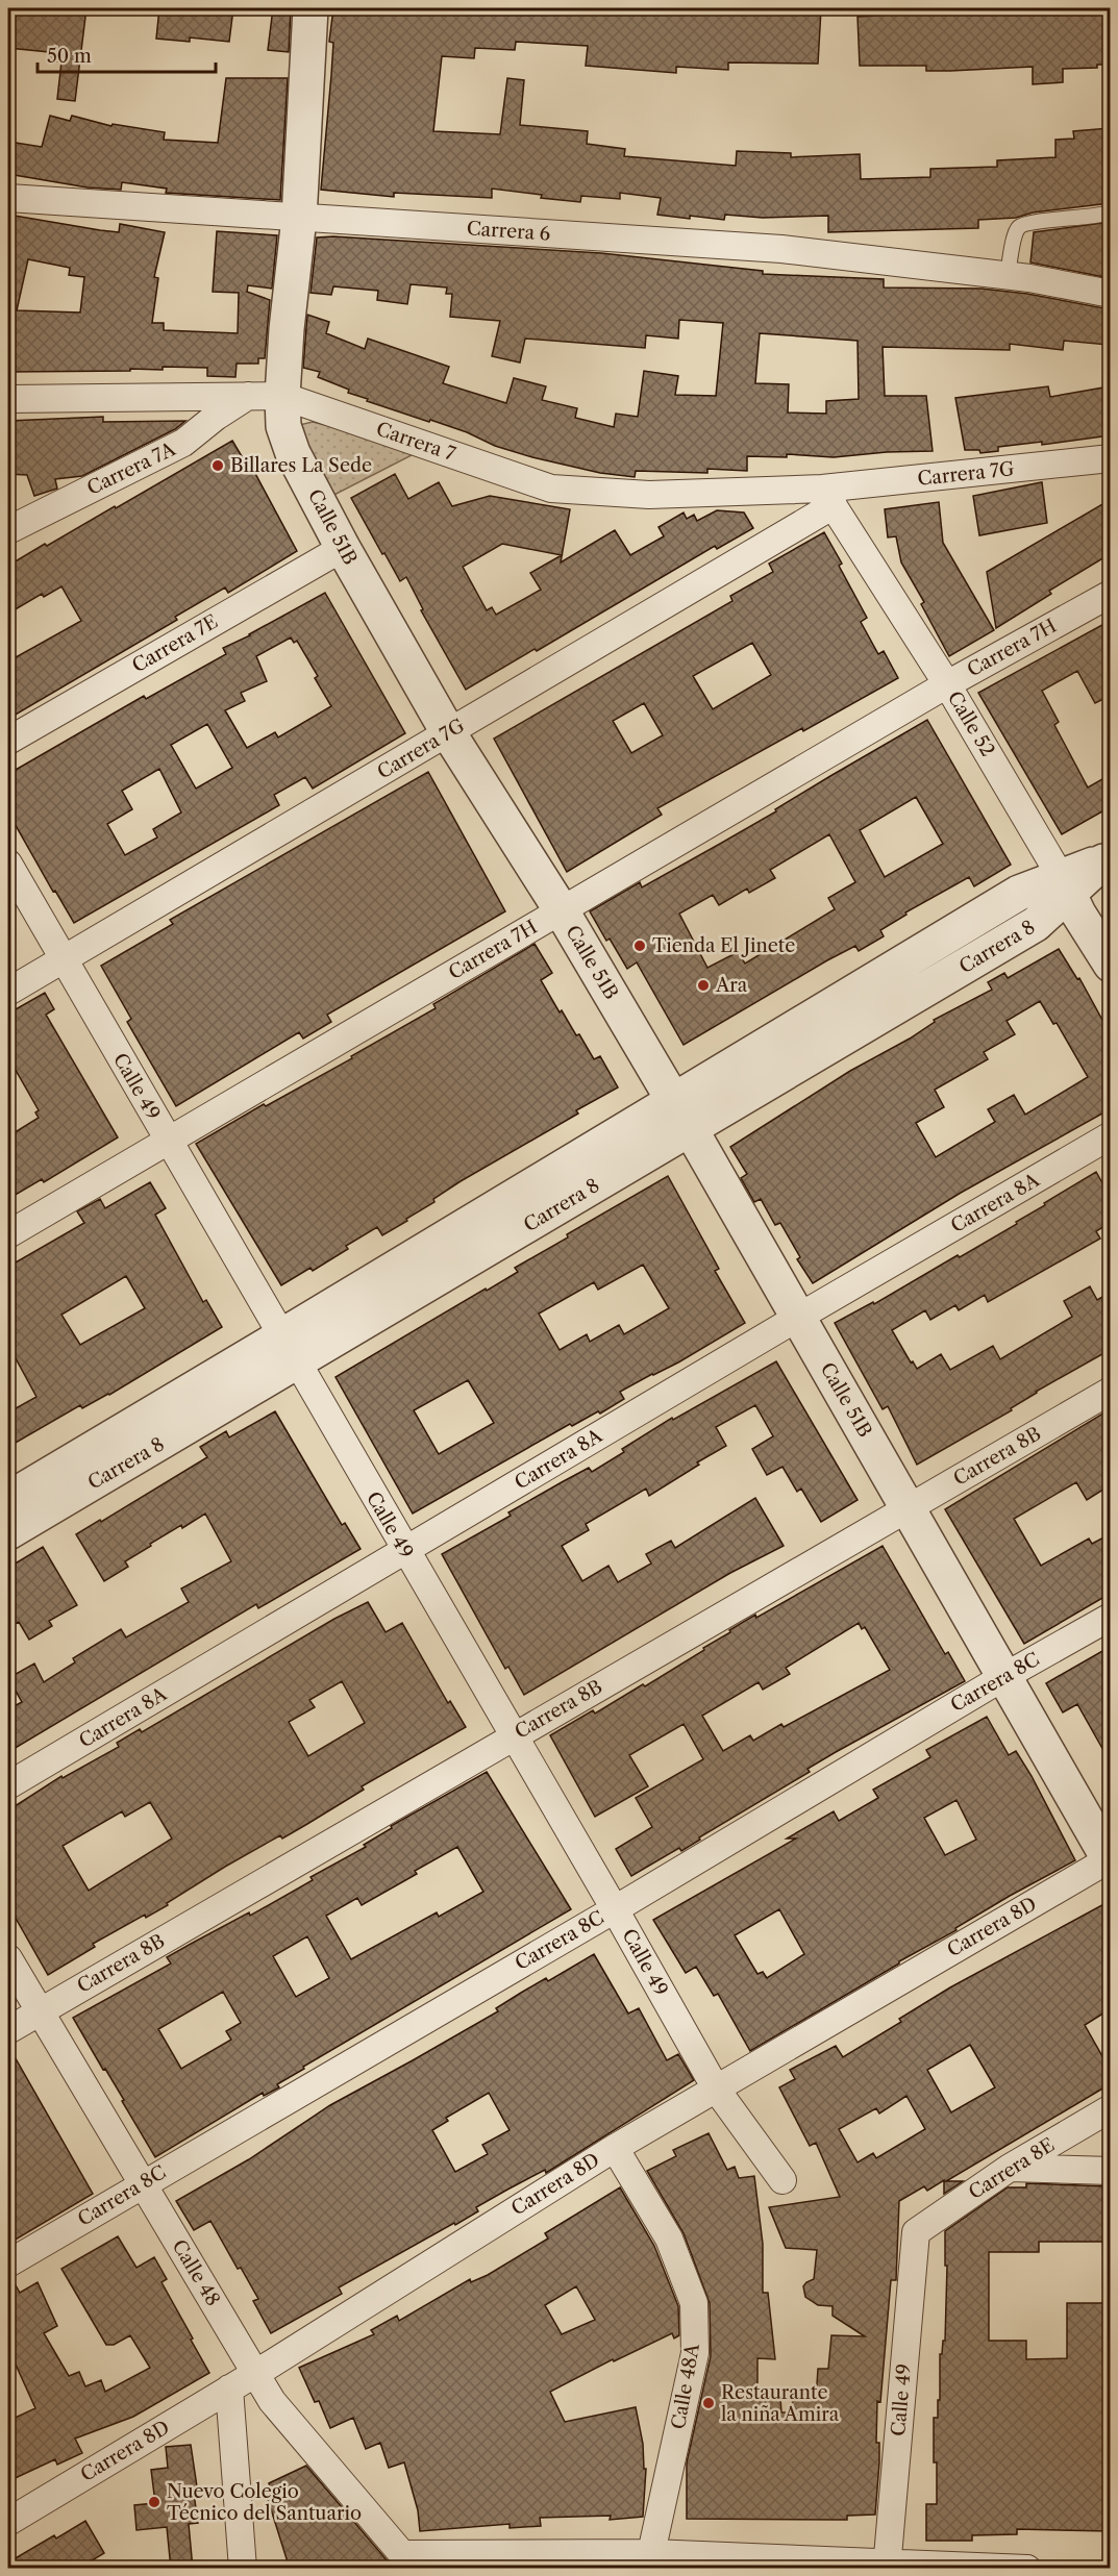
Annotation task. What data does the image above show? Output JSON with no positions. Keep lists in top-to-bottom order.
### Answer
{
  "streets": {
    "street": [
      "Carrera 6",
      "Carrera 7",
      "Carrera 7A",
      "Carrera 7G",
      "Calle 51B",
      "Carrera 7E",
      "Carrera 7H",
      "Calle 52",
      "Carrera 8",
      "Calle 49",
      "Carrera 8A",
      "Carrera 8B",
      "Carrera 8C",
      "Carrera 8D",
      "Carrera 8E",
      "Calle 48",
      "Calle 48A"
    ]
  },
  "crossings": [
    ["Carrera 6", "Calle 51B"],
    ["Carrera 7", "Carrera 7A"],
    ["Carrera 7", "Carrera 7G"],
    ["Carrera 7", "Calle 51B"],
    ["Carrera 7", "Calle 52"],
    ["Carrera 7G", "Calle 51B"],
    ["Carrera 7G", "Calle 52"],
    ["Carrera 7G", "Calle 49"],
    ["Calle 51B", "Carrera 7E"],
    ["Calle 51B", "Carrera 7H"],
    ["Calle 51B", "Carrera 8"],
    ["Calle 51B", "Carrera 8A"],
    ["Calle 51B", "Carrera 8B"],
    ["Calle 51B", "Carrera 8C"],
    ["Calle 51B", "Carrera 8D"],
    ["Carrera 7H", "Calle 52"],
    ["Carrera 7H", "Calle 49"],
    ["Calle 52", "Carrera 8"],
    ["Carrera 8", "Calle 49"],
    ["Calle 49", "Carrera 8A"],
    ["Calle 49", "Carrera 8B"],
    ["Calle 49", "Carrera 8C"],
    ["Calle 49", "Carrera 8D"],
    ["Calle 49", "Carrera 8E"],
    ["Carrera 8B", "Calle 48"],
    ["Carrera 8C", "Calle 48"],
    ["Carrera 8D", "Calle 48"],
    ["Carrera 8D", "Calle 48A"]
  ],
  "places": [
    "Billares La Sede",
    "Tienda El Jinete",
    "Ara",
    "Restaurante la niña Amira",
    "Nuevo Colegio Técnico del Santuario"
  ],
  "scale_bar": "50 m"
}
